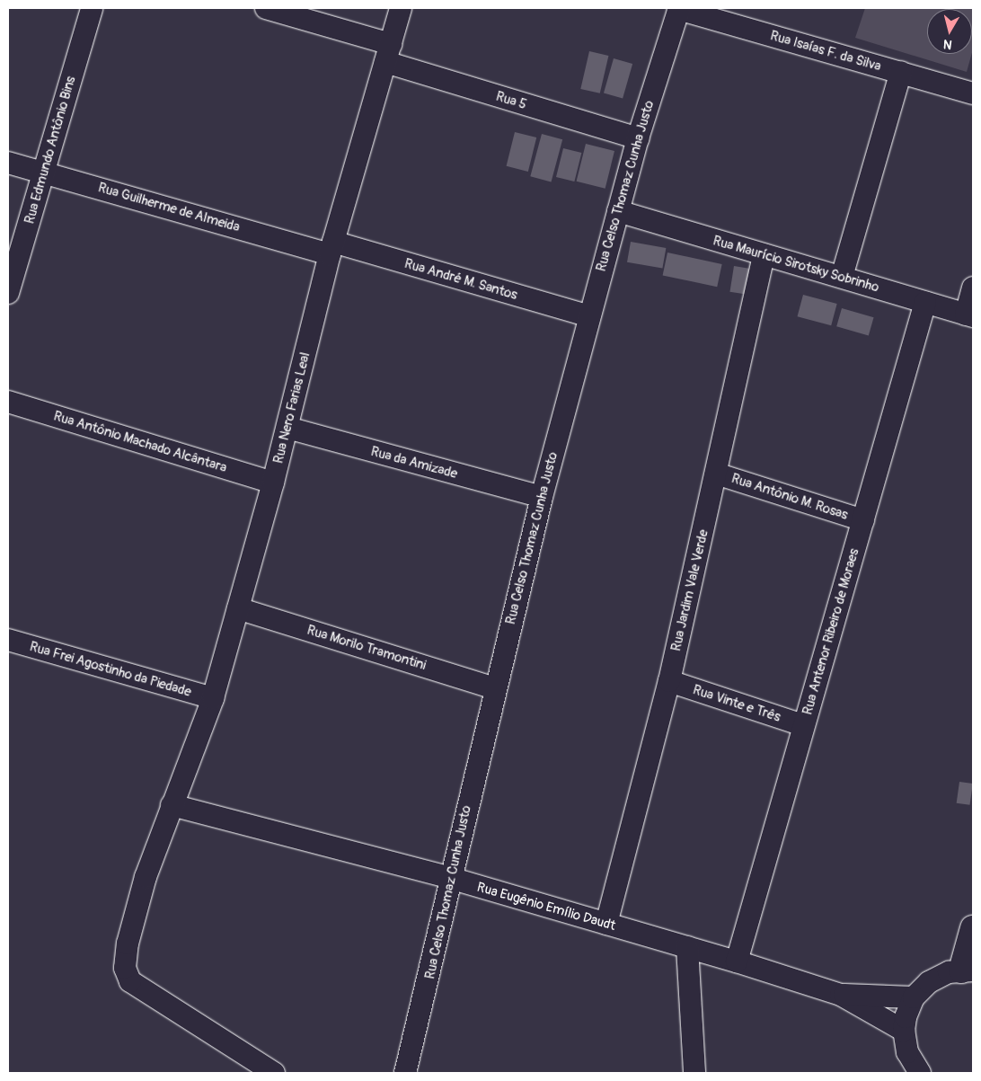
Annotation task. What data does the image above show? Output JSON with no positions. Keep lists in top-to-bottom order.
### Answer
{
  "streets": {
    "street": [
      "Rua Isaías F. da Silva",
      "Rua 5",
      "Rua Edmundo Antônio Bins",
      "Rua Celso Thomaz Cunha Justo",
      "Rua Guilherme de Almeida",
      "Rua Maurício Sirotsky Sobrinho",
      "Rua André M. Santos",
      "Rua Nero Farias Leal",
      "Rua Antônio Machado Alcântara",
      "Rua da Amizade",
      "Rua Antônio M. Rosas",
      "Rua Jardim Vale Verde",
      "Rua Antenor Ribeiro de Moraes",
      "Rua Morilo Tramontini",
      "Rua Frei Agostinho da Piedade",
      "Rua Vinte e Três",
      "Rua Eugênio Emílio Daudt"
    ]
  },
  "crossings": [
    ["Rua Isaías F. da Silva", "Rua Celso Thomaz Cunha Justo"],
    ["Rua 5", "Rua Celso Thomaz Cunha Justo"],
    ["Rua 5", "Rua Nero Farias Leal"],
    ["Rua Edmundo Antônio Bins", "Rua Guilherme de Almeida"],
    ["Rua Celso Thomaz Cunha Justo", "Rua Maurício Sirotsky Sobrinho"],
    ["Rua Celso Thomaz Cunha Justo", "Rua André M. Santos"],
    ["Rua Celso Thomaz Cunha Justo", "Rua da Amizade"],
    ["Rua Celso Thomaz Cunha Justo", "Rua Morilo Tramontini"],
    ["Rua Celso Thomaz Cunha Justo", "Rua Eugênio Emílio Daudt"],
    ["Rua Guilherme de Almeida", "Rua André M. Santos"],
    ["Rua Guilherme de Almeida", "Rua Nero Farias Leal"],
    ["Rua Maurício Sirotsky Sobrinho", "Rua Jardim Vale Verde"],
    ["Rua Maurício Sirotsky Sobrinho", "Rua Antenor Ribeiro de Moraes"],
    ["Rua André M. Santos", "Rua Nero Farias Leal"],
    ["Rua Nero Farias Leal", "Rua Antônio Machado Alcântara"],
    ["Rua Nero Farias Leal", "Rua da Amizade"],
    ["Rua Nero Farias Leal", "Rua Morilo Tramontini"],
    ["Rua Nero Farias Leal", "Rua Frei Agostinho da Piedade"],
    ["Rua Nero Farias Leal", "Rua Eugênio Emílio Daudt"],
    ["Rua Antônio M. Rosas", "Rua Jardim Vale Verde"],
    ["Rua Antônio M. Rosas", "Rua Antenor Ribeiro de Moraes"],
    ["Rua Jardim Vale Verde", "Rua Vinte e Três"],
    ["Rua Jardim Vale Verde", "Rua Eugênio Emílio Daudt"],
    ["Rua Antenor Ribeiro de Moraes", "Rua Vinte e Três"],
    ["Rua Antenor Ribeiro de Moraes", "Rua Eugênio Emílio Daudt"]
  ],
  "north": "bottom"
}
